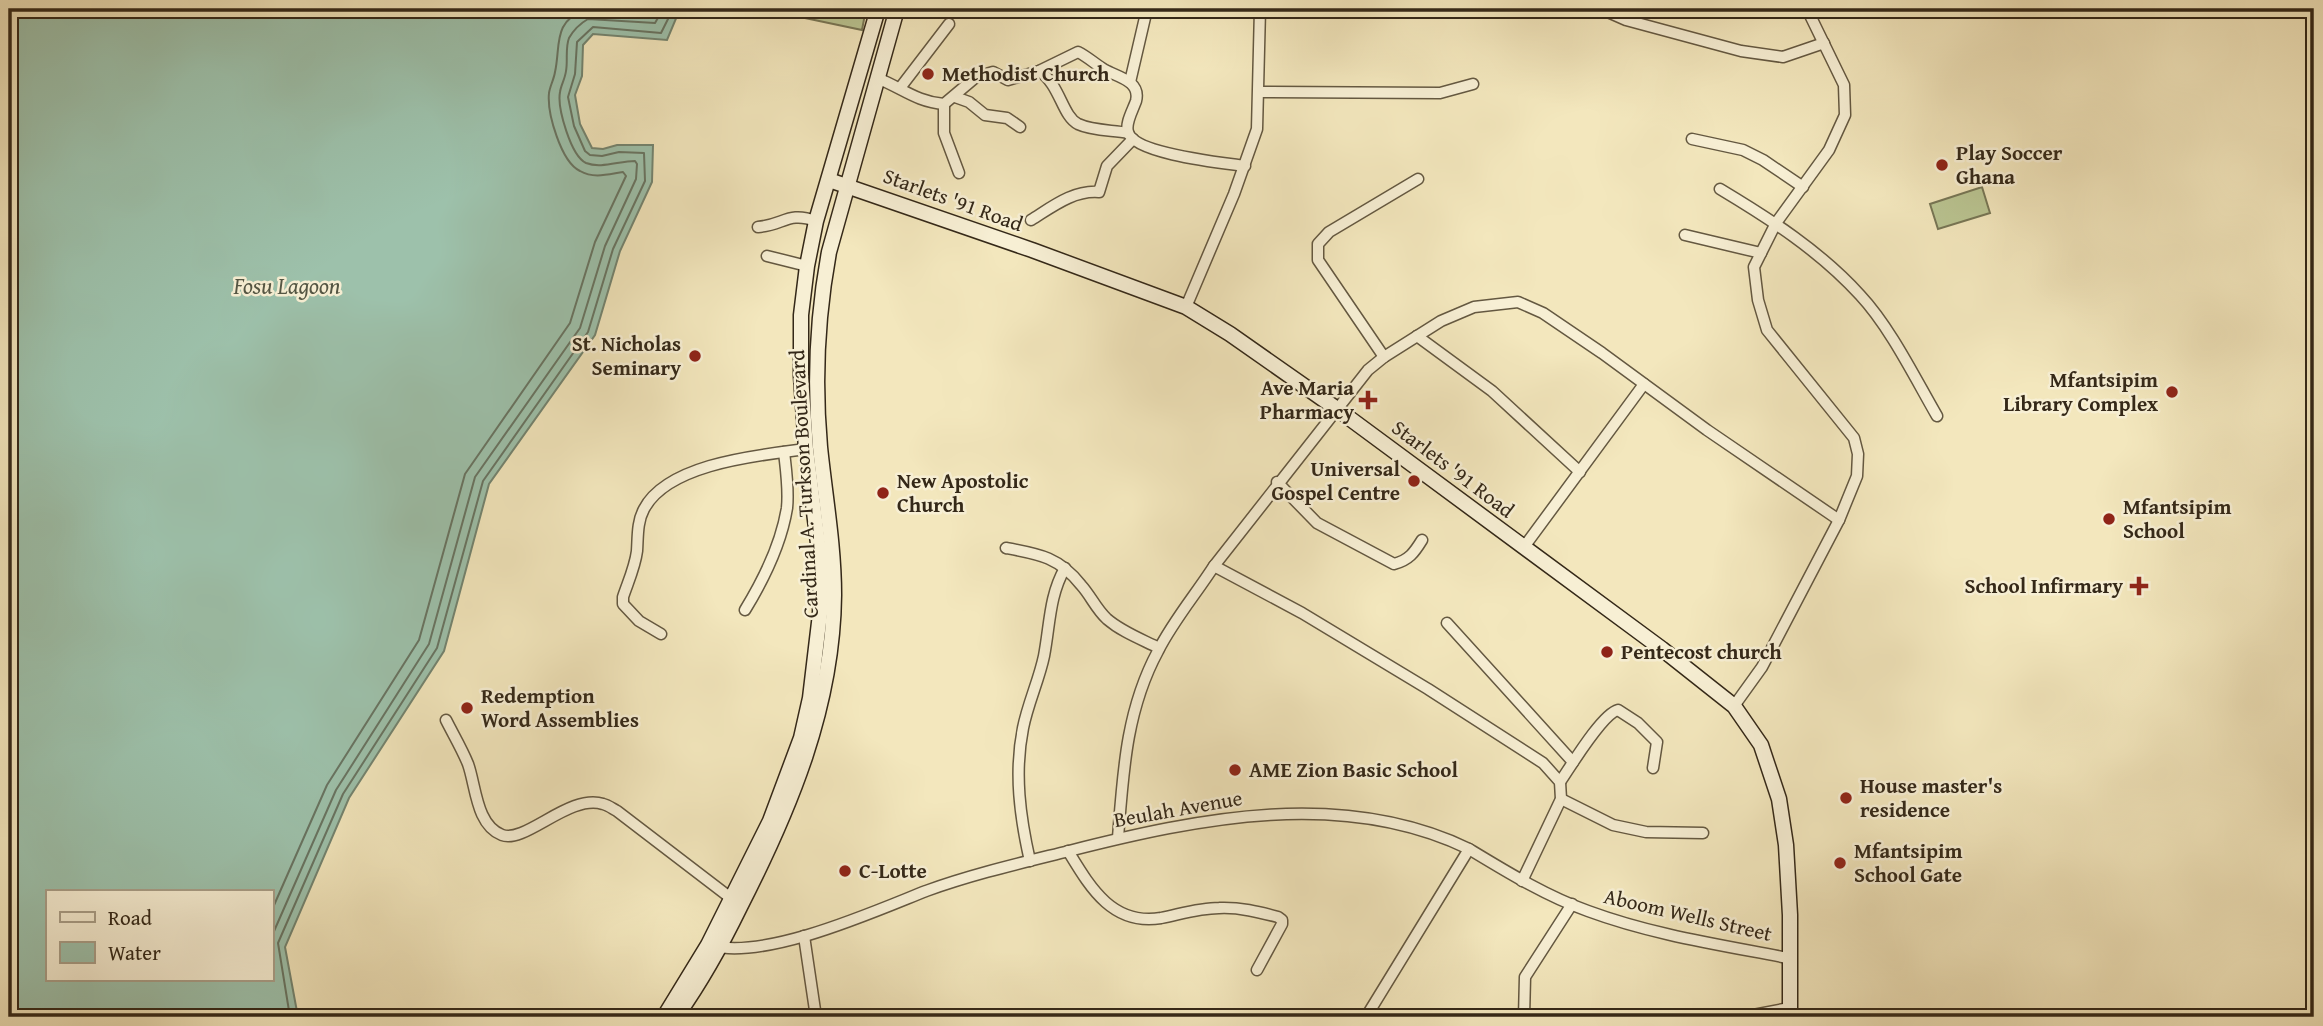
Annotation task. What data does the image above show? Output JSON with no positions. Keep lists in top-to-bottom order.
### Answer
{
  "streets": {
    "street": [
      "Starlets '91 Road",
      "Cardinal A. Turkson Boulevard",
      "Beulah Avenue",
      "Aboom Wells Street"
    ]
  },
  "crossings": [
    ["Starlets '91 Road", "Cardinal A. Turkson Boulevard"],
    ["Starlets '91 Road", "Aboom Wells Street"],
    ["Cardinal A. Turkson Boulevard", "Beulah Avenue"],
    ["Beulah Avenue", "Aboom Wells Street"]
  ],
  "water": ["Fosu Lagoon"],
  "places": {
    "other": [
      "Methodist Church",
      "Play Soccer Ghana",
      "St. Nicholas Seminary",
      "Mfantsipim Library Complex",
      "Universal Gospel Centre",
      "New Apostolic Church",
      "Mfantsipim School",
      "Pentecost church",
      "Redemption Word Assemblies",
      "AME Zion Basic School",
      "House master's residence",
      "Mfantsipim School Gate",
      "C-Lotte"
    ],
    "health": ["Ave Maria Pharmacy", "School Infirmary"]
  },
  "legend": ["Road", "Water"]
}
